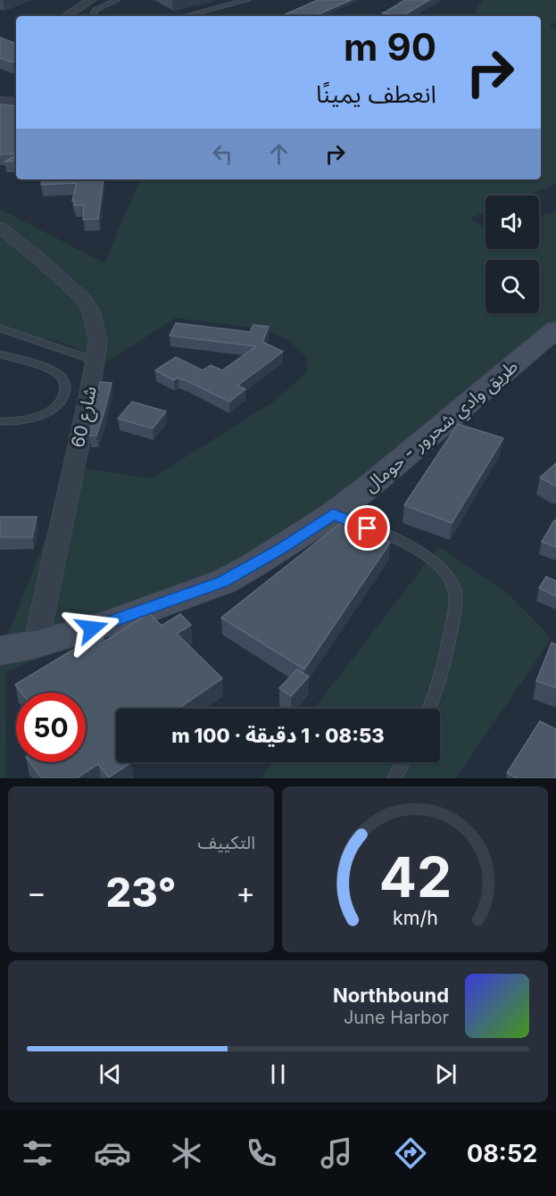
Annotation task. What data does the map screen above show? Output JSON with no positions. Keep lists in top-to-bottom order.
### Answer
{
  "streets": {
    "main road": ["طريق وادي شحرور - حومال"],
    "street": ["شارع 60"]
  },
  "crossings": [
    ["شارع 60", "طريق وادي شحرور - حومال"]
  ],
  "page": {
    "turn": ["90 m", "انعطف يمينًا"],
    "limit": "50",
    "trip": "08:53 · 1 دقيقة · 100 m",
    "tile": "التكييف",
    "heat": ["−", "23°", "+"],
    "song": ["Northbound", "June Harbor"],
    "tabs": "08:52",
    "gauge": ["42", "km/h"]
  }
}
